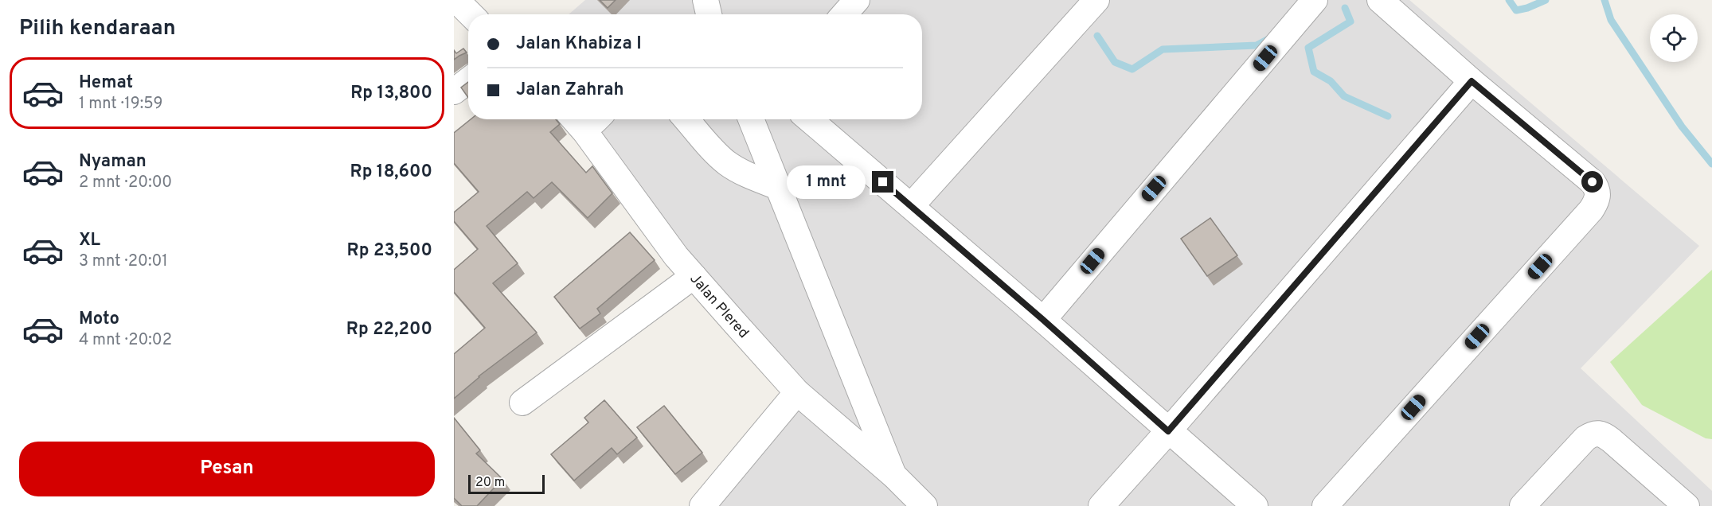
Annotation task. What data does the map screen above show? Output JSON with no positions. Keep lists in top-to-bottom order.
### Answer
{
  "streets": {
    "street": ["Jalan Plered"]
  },
  "scale_bar": "20 m",
  "page": {
    "heading": "Pilih kendaraan",
    "banner": ["Jalan Khabiza I", "Jalan Zahrah"],
    "list": [
      {
        "name": "Hemat",
        "note": "1 mnt · 19:59",
        "value": "Rp 13,800"
      },
      {
        "name": "Nyaman",
        "note": "2 mnt · 20:00",
        "value": "Rp 18,600"
      },
      {
        "name": "XL",
        "note": "3 mnt · 20:01",
        "value": "Rp 23,500"
      },
      {
        "name": "Moto",
        "note": "4 mnt · 20:02",
        "value": "Rp 22,200"
      }
    ],
    "bubble": "1 mnt",
    "buttons": "Pesan",
    "scale": "20 m"
  }
}
